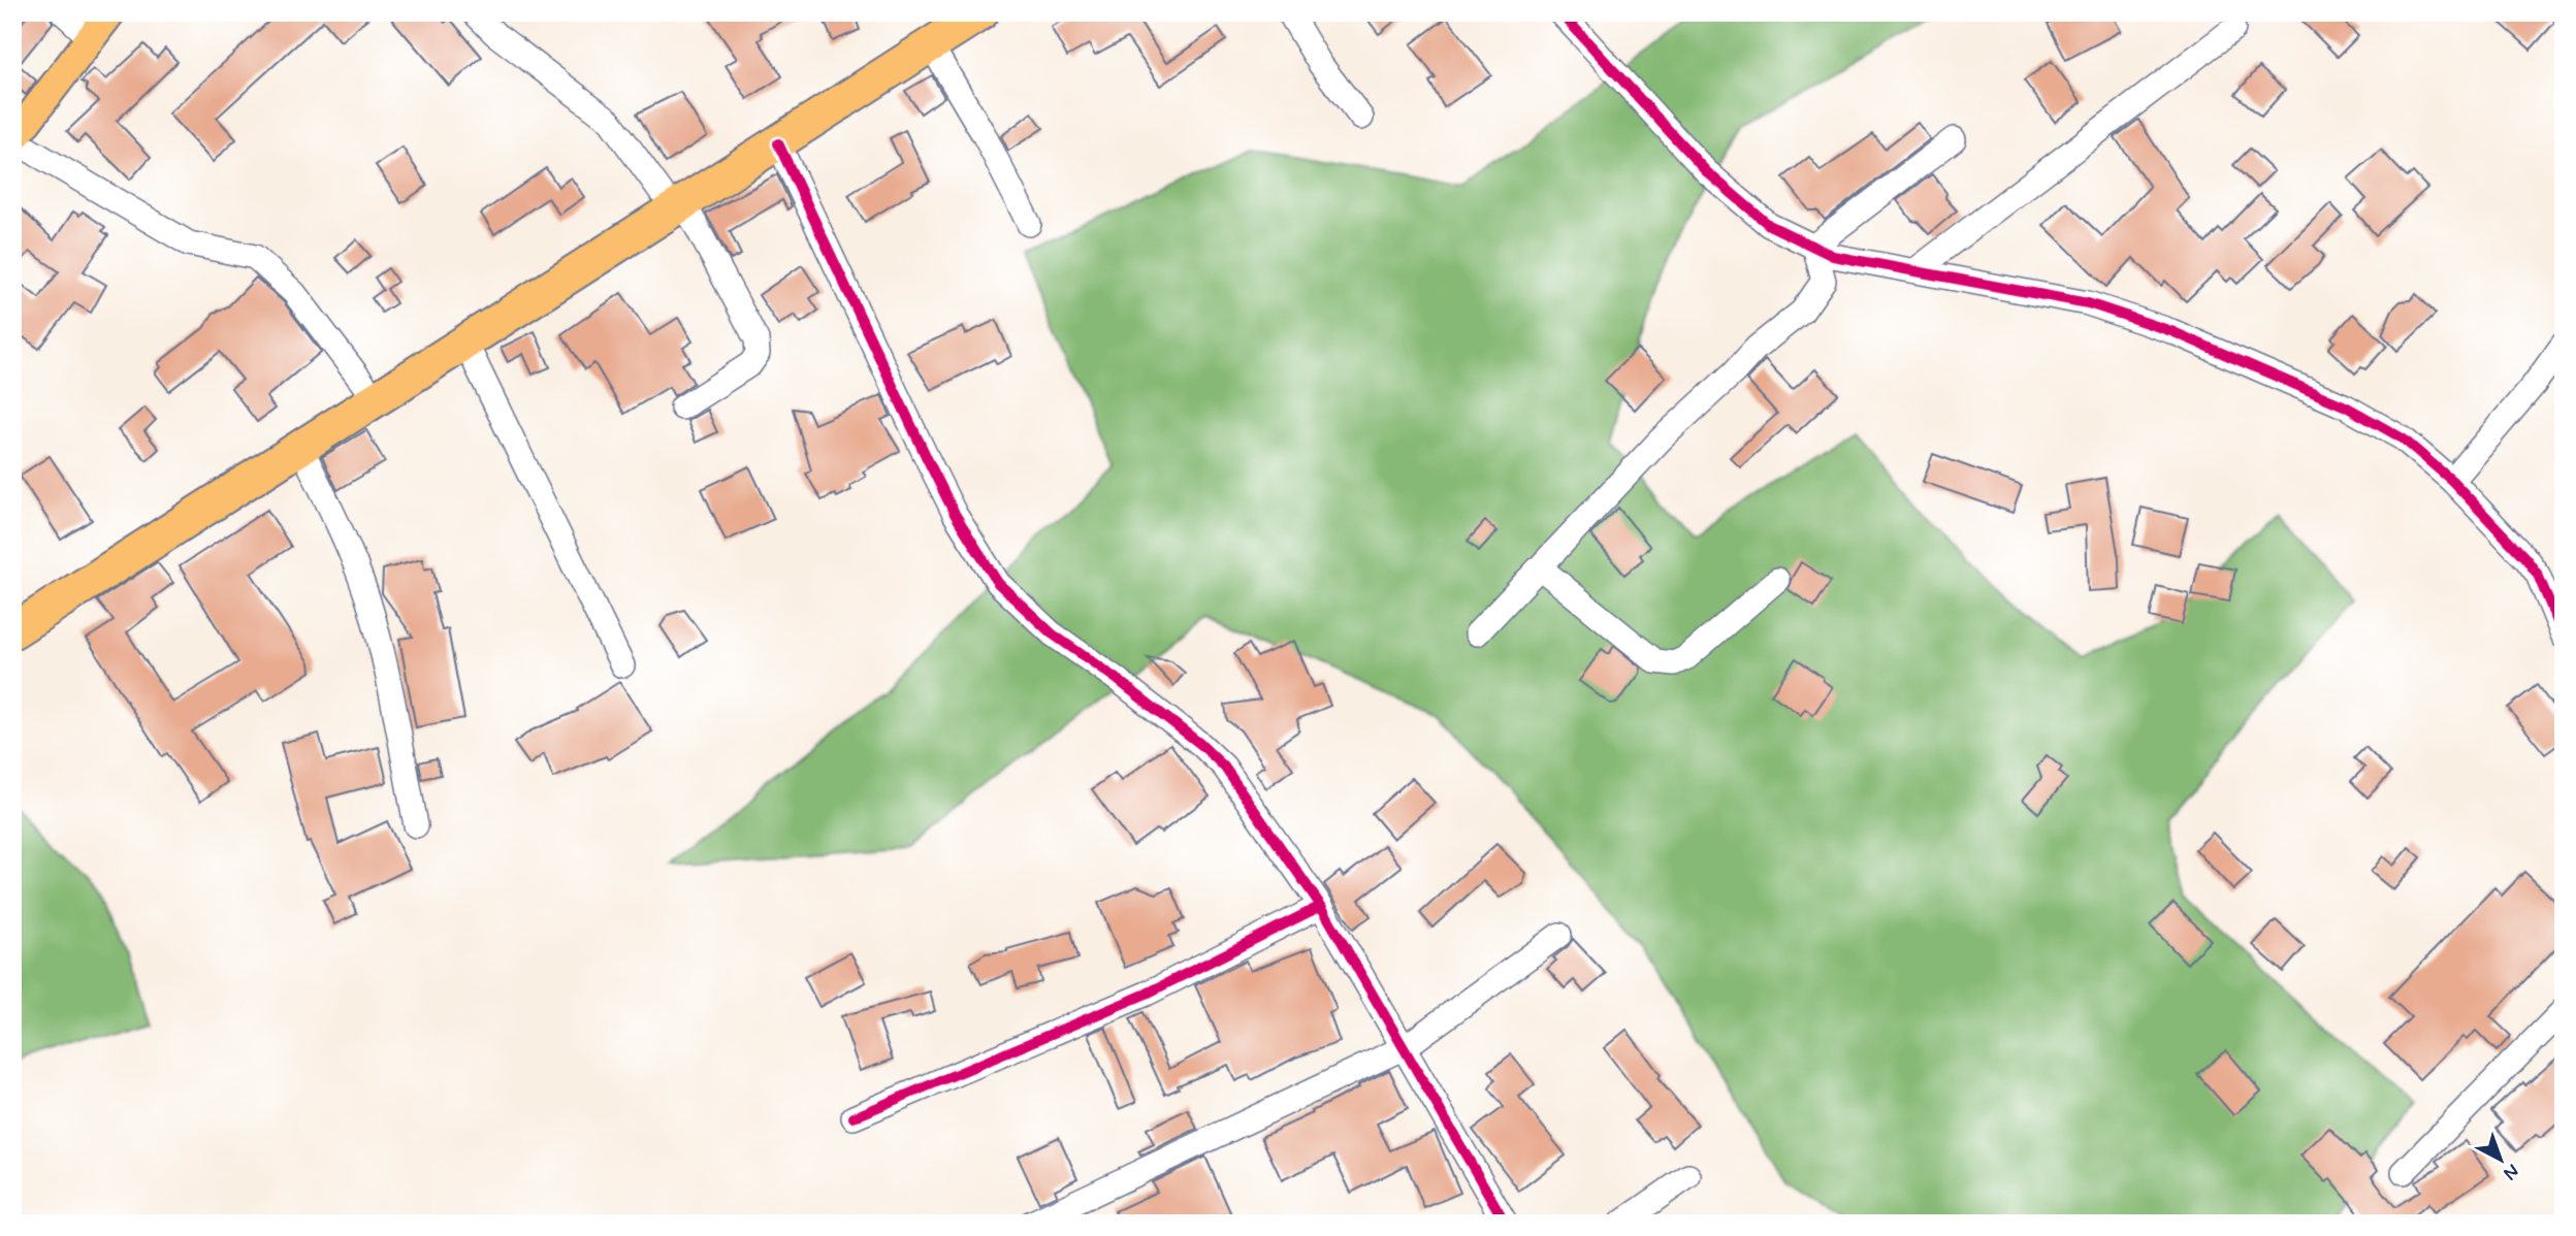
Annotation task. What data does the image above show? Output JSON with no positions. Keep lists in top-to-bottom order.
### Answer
{
  "north": "bottom right"
}
